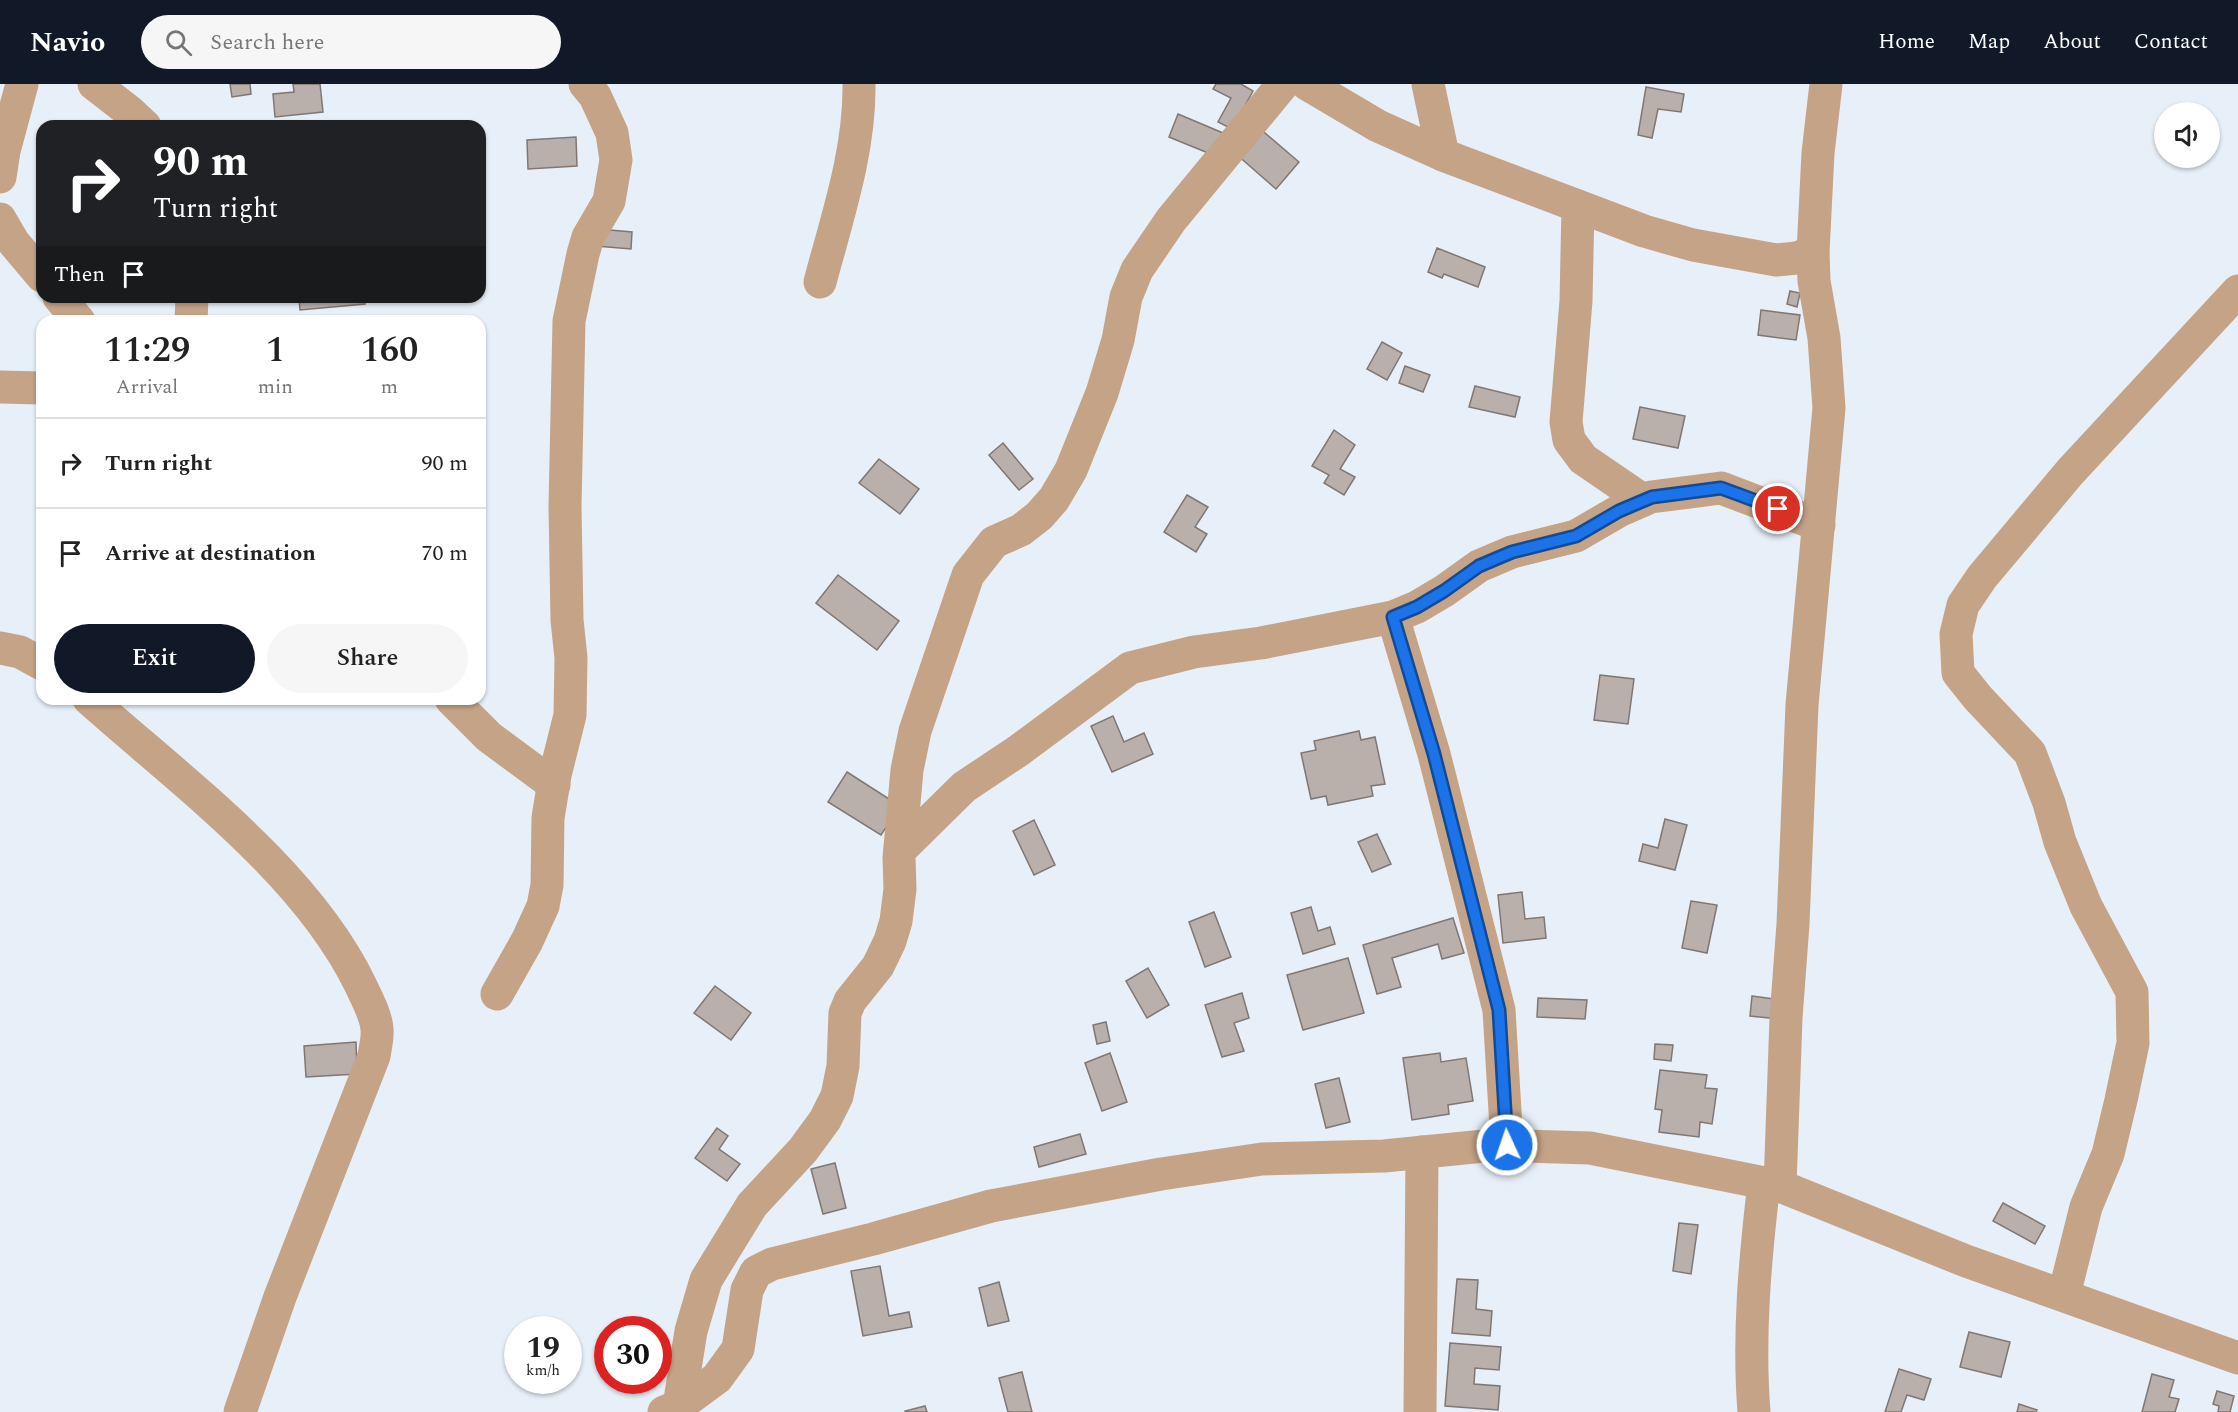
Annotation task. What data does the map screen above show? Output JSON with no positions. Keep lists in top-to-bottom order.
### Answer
{
  "page": {
    "header": "Navio",
    "search": "Search here",
    "nav": [
      "Home",
      "Map",
      "About",
      "Contact"
    ],
    "turn": ["90 m", "Turn right"],
    "then": "Then",
    "eta": [
      "11:29",
      "Arrival",
      "1",
      "min",
      "160",
      "m"
    ],
    "list": [
      {
        "name": "Turn right",
        "value": "90 m"
      },
      {
        "name": "Arrive at destination",
        "value": "70 m"
      }
    ],
    "buttons": ["Exit", "Share"],
    "speed": "19 km/h",
    "limit": "30"
  }
}
